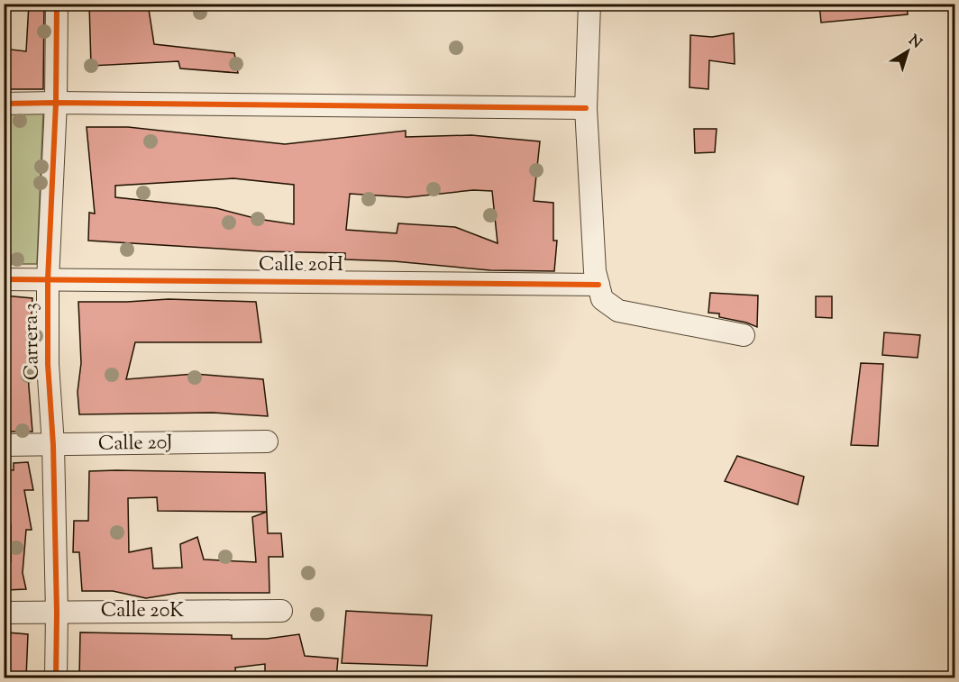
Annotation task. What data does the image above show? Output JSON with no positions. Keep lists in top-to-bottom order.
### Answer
{
  "streets": {
    "street": [
      "Calle 20H",
      "Carrera 3",
      "Calle 20J",
      "Calle 20K"
    ]
  },
  "crossings": [
    ["Calle 20H", "Carrera 3"],
    ["Carrera 3", "Calle 20J"],
    ["Carrera 3", "Calle 20K"]
  ],
  "north": "top right"
}
